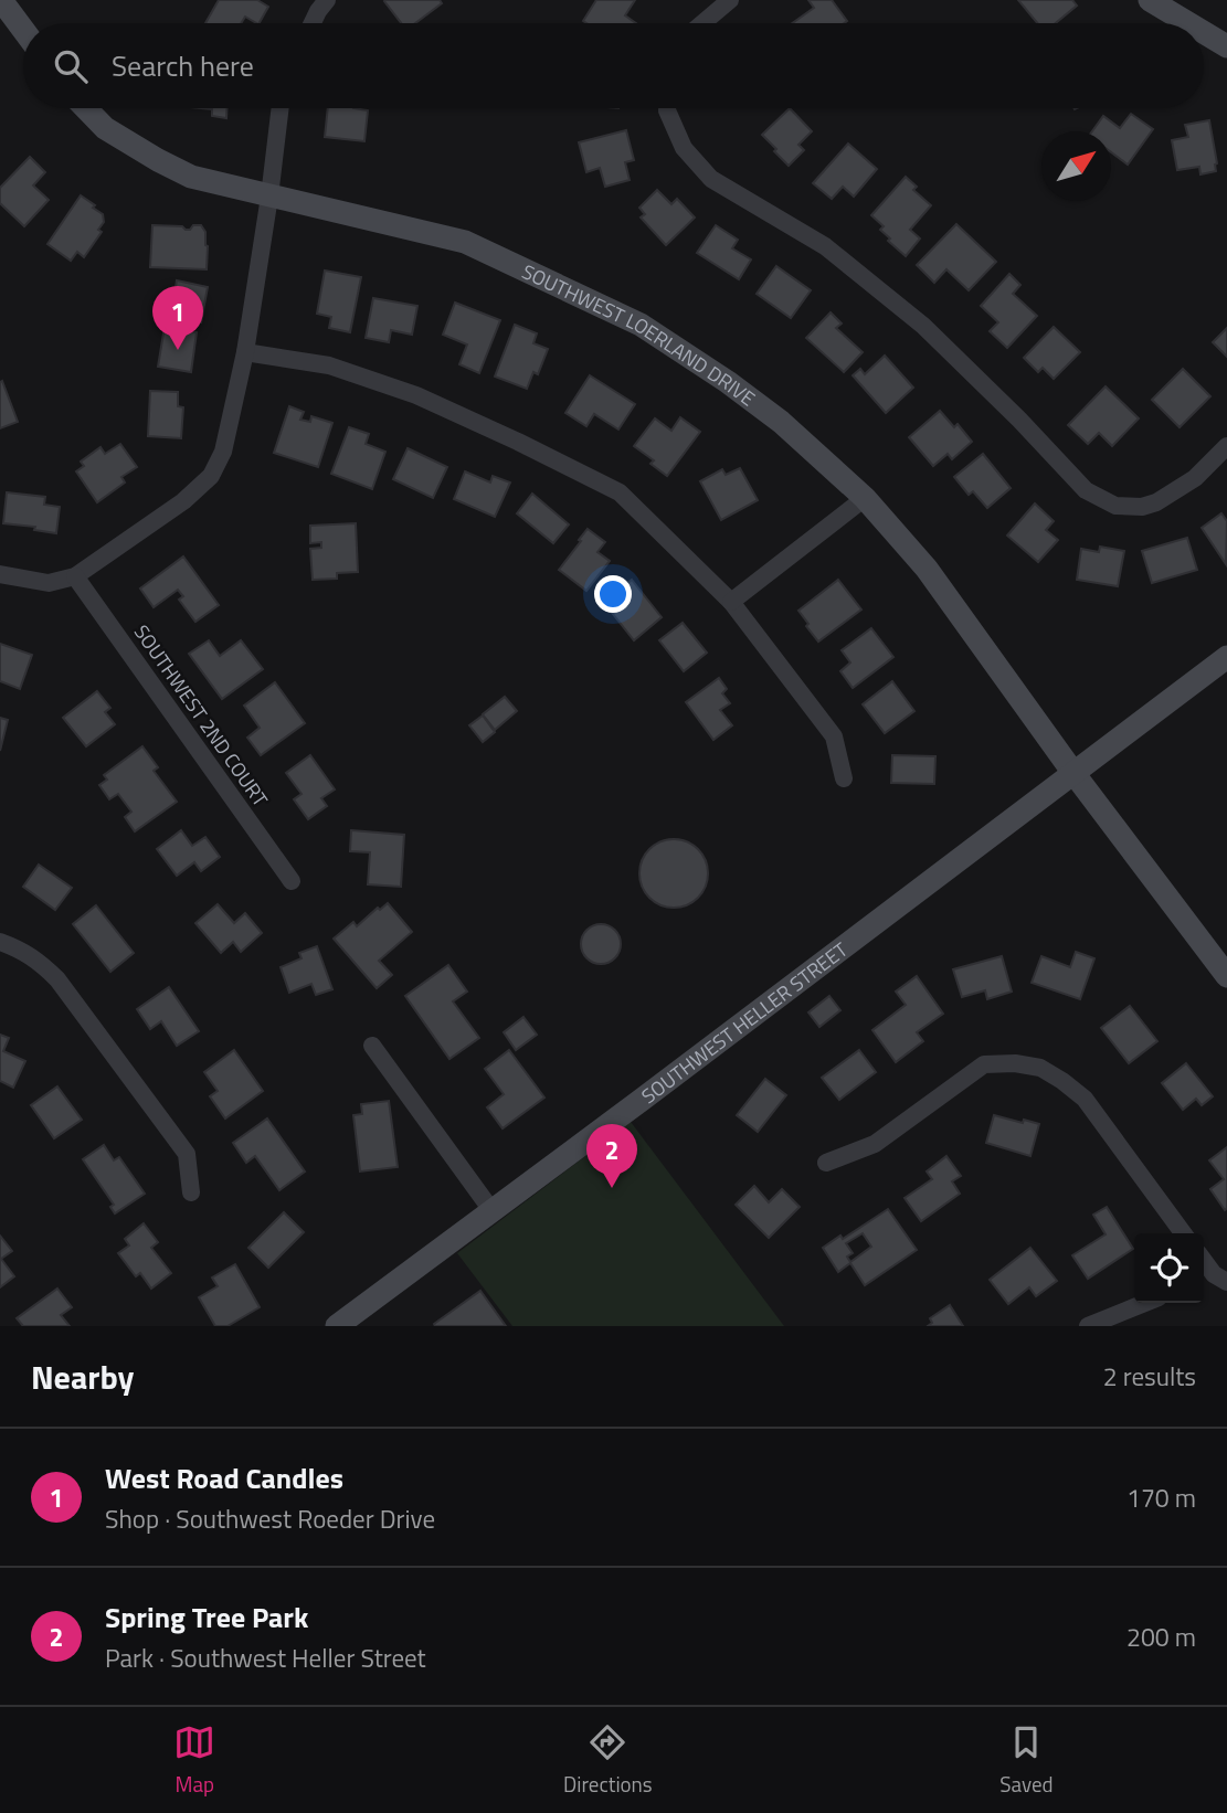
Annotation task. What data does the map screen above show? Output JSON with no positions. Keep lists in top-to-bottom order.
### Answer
{
  "streets": {
    "street": ["SOUTHWEST LOERLAND DRIVE", "SOUTHWEST 2ND COURT", "SOUTHWEST HELLER STREET"]
  },
  "crossings": [
    ["SOUTHWEST LOERLAND DRIVE", "SOUTHWEST HELLER STREET"]
  ],
  "north": "top right",
  "page": {
    "search": "Search here",
    "pins": ["1", "2"],
    "heading": ["Nearby", "2 results"],
    "list": [
      {
        "mark": "1",
        "name": "West Road Candles",
        "note": "Shop · Southwest Roeder Drive",
        "value": "170 m"
      },
      {
        "mark": "2",
        "name": "Spring Tree Park",
        "note": "Park · Southwest Heller Street",
        "value": "200 m"
      }
    ],
    "nav": ["Map", "Directions", "Saved"]
  }
}
